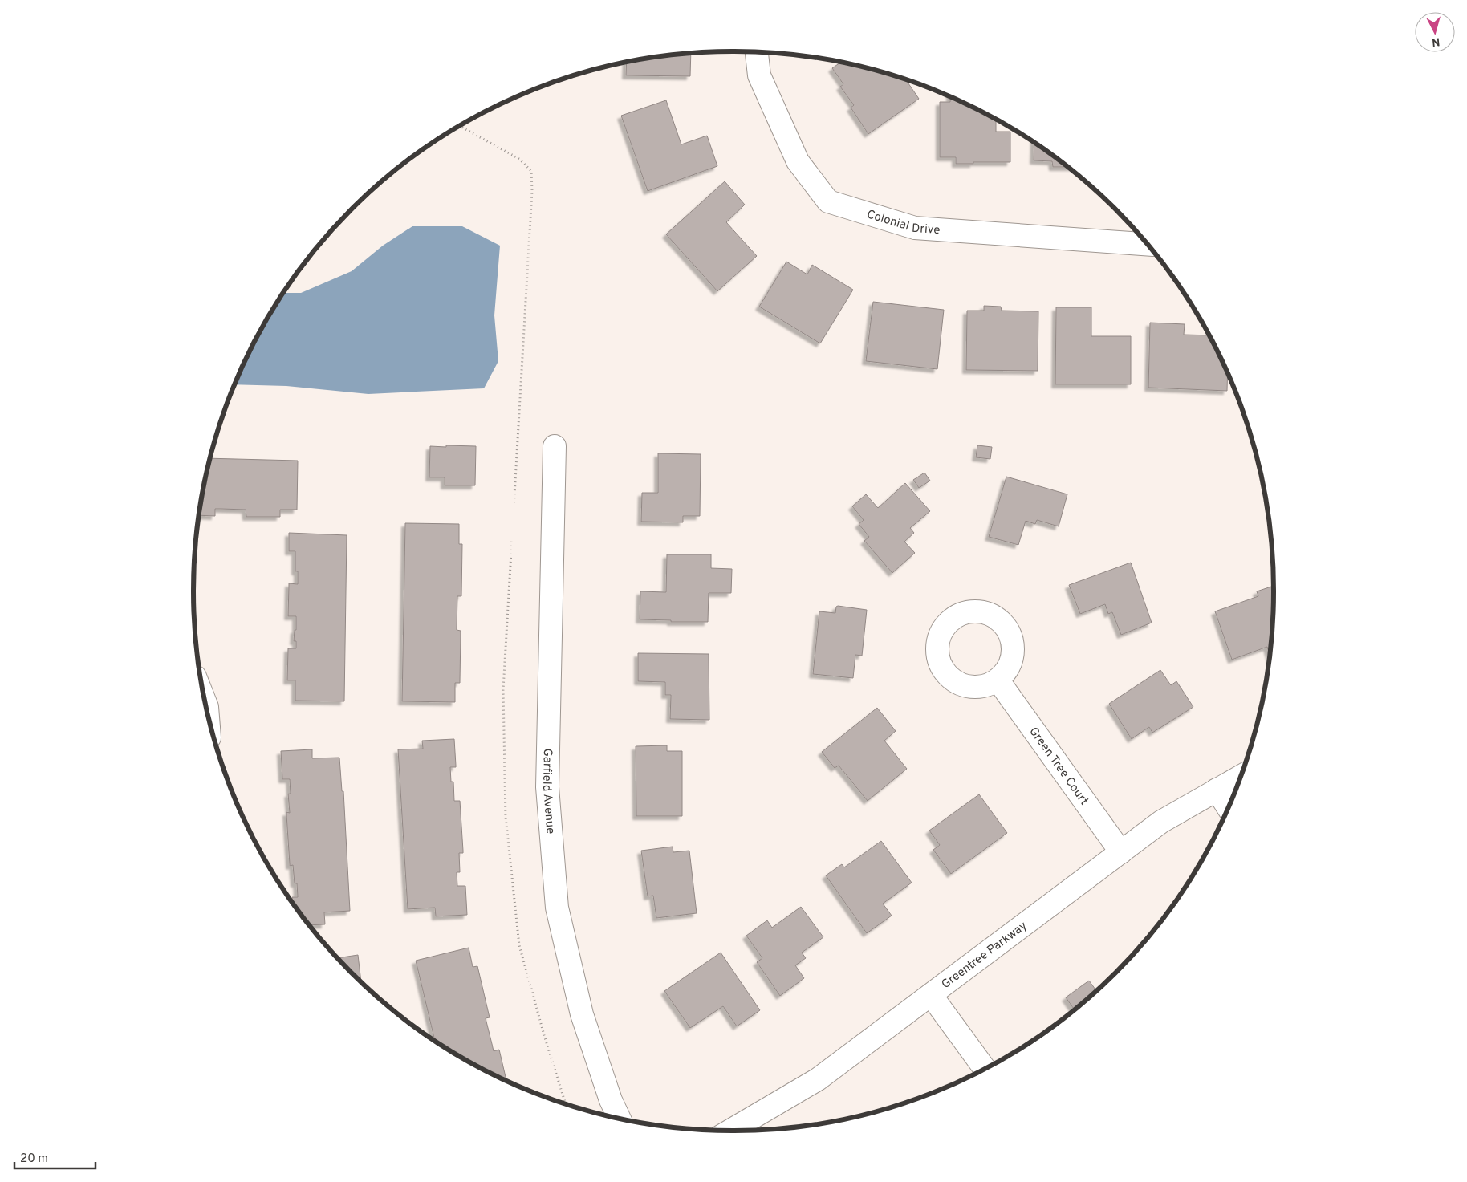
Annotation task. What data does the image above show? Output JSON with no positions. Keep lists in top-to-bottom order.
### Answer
{
  "streets": {
    "street": [
      "Colonial Drive",
      "Green Tree Court",
      "Garfield Avenue",
      "Greentree Parkway"
    ]
  },
  "crossings": [
    ["Green Tree Court", "Greentree Parkway"]
  ],
  "scale_bar": "20 m",
  "north": "bottom"
}
